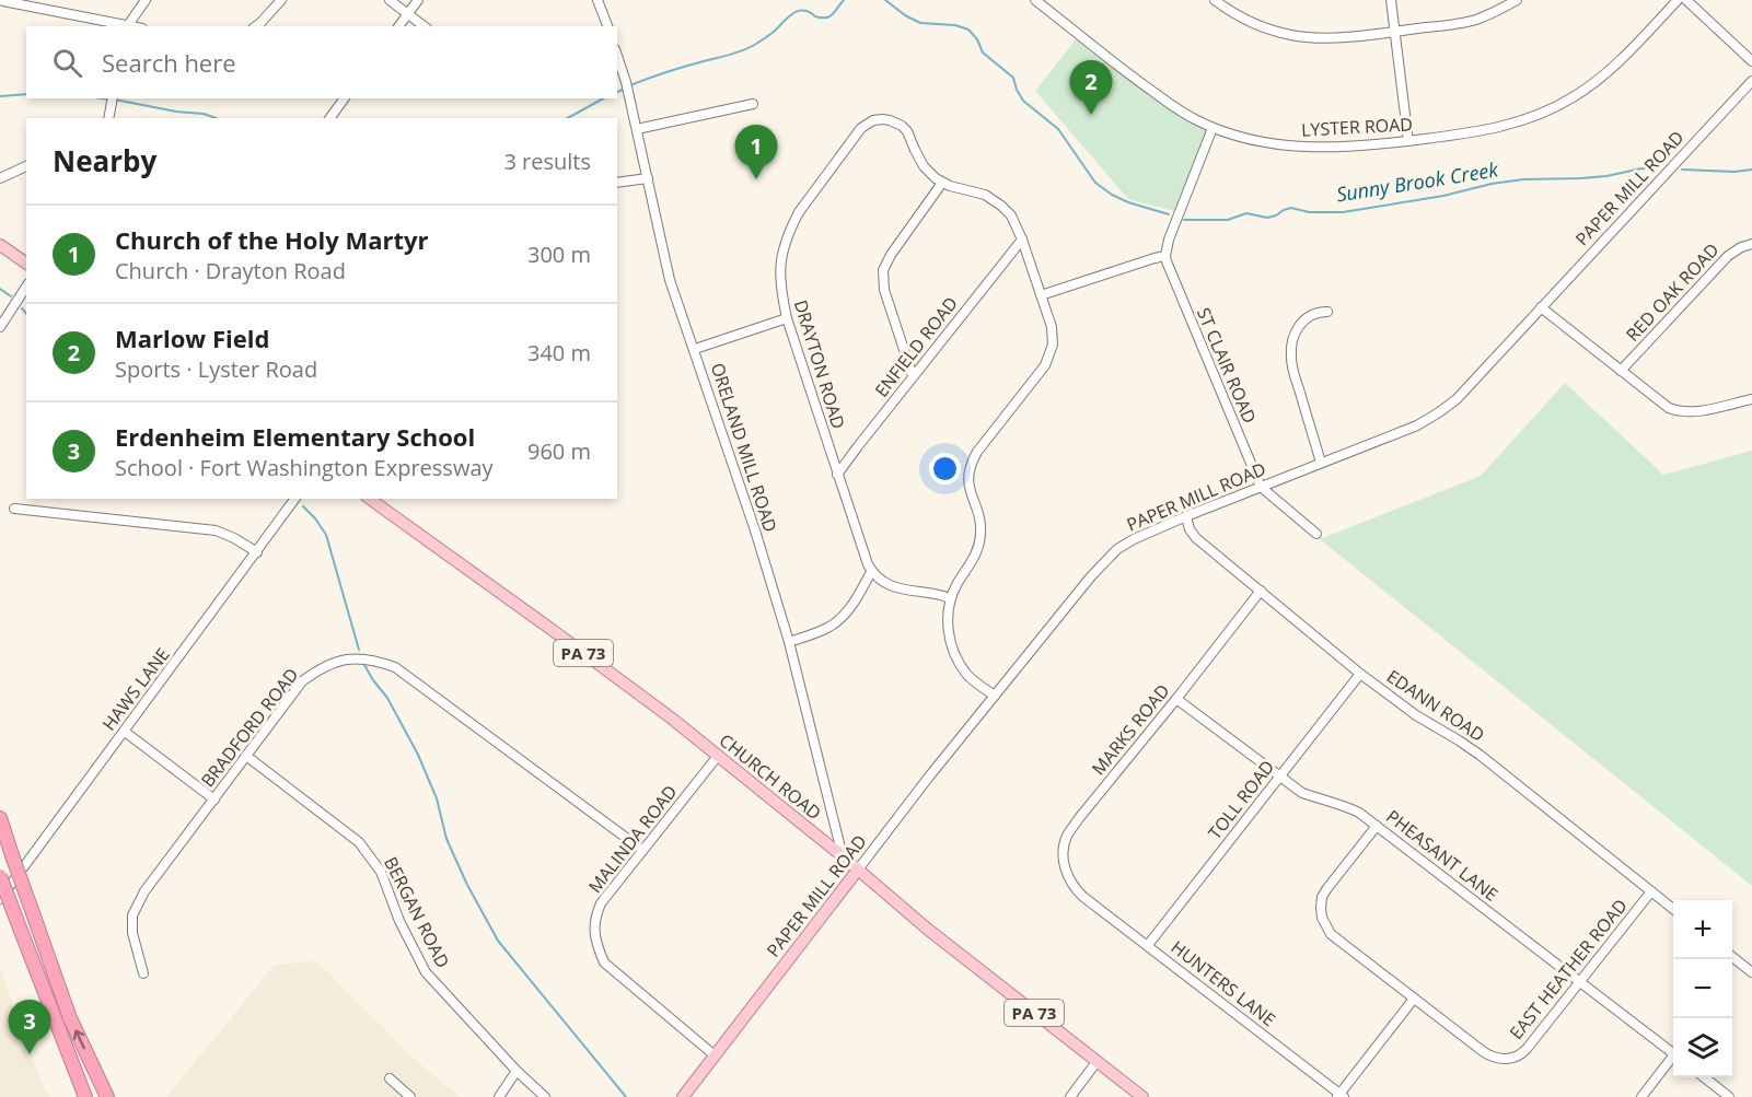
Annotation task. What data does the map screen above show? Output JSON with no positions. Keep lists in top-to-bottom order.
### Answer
{
  "streets": {
    "main road": ["PAPER MILL ROAD", "PA 73", "CHURCH ROAD"],
    "street": [
      "LYSTER ROAD",
      "RED OAK ROAD",
      "ENFIELD ROAD",
      "DRAYTON ROAD",
      "ST CLAIR ROAD",
      "ORELAND MILL ROAD",
      "HAWS LANE",
      "EDANN ROAD",
      "BRADFORD ROAD",
      "MARKS ROAD",
      "TOLL ROAD",
      "MALINDA ROAD",
      "PHEASANT LANE",
      "BERGAN ROAD",
      "EAST HEATHER ROAD",
      "HUNTERS LANE"
    ]
  },
  "crossings": [
    ["PAPER MILL ROAD", "ST CLAIR ROAD"],
    ["PAPER MILL ROAD", "EDANN ROAD"],
    ["PAPER MILL ROAD", "CHURCH ROAD"],
    ["PAPER MILL ROAD", "MALINDA ROAD"],
    ["ENFIELD ROAD", "DRAYTON ROAD"],
    ["ORELAND MILL ROAD", "CHURCH ROAD"],
    ["EDANN ROAD", "MARKS ROAD"],
    ["EDANN ROAD", "TOLL ROAD"],
    ["EDANN ROAD", "EAST HEATHER ROAD"],
    ["BRADFORD ROAD", "MALINDA ROAD"],
    ["BRADFORD ROAD", "BERGAN ROAD"],
    ["MARKS ROAD", "PHEASANT LANE"],
    ["MARKS ROAD", "HUNTERS LANE"],
    ["CHURCH ROAD", "MALINDA ROAD"],
    ["TOLL ROAD", "PHEASANT LANE"],
    ["TOLL ROAD", "HUNTERS LANE"],
    ["PHEASANT LANE", "EAST HEATHER ROAD"]
  ],
  "water": ["Sunny Brook Creek"],
  "page": {
    "search": "Search here",
    "pins": ["2", "1", "3"],
    "heading": ["Nearby", "3 results"],
    "list": [
      {
        "mark": "1",
        "name": "Church of the Holy Martyr",
        "note": "Church · Drayton Road",
        "value": "300 m"
      },
      {
        "mark": "2",
        "name": "Marlow Field",
        "note": "Sports · Lyster Road",
        "value": "340 m"
      },
      {
        "mark": "3",
        "name": "Erdenheim Elementary School",
        "note": "School · Fort Washington Expressway",
        "value": "960 m"
      }
    ],
    "map_buttons": ["+", "−"]
  }
}
